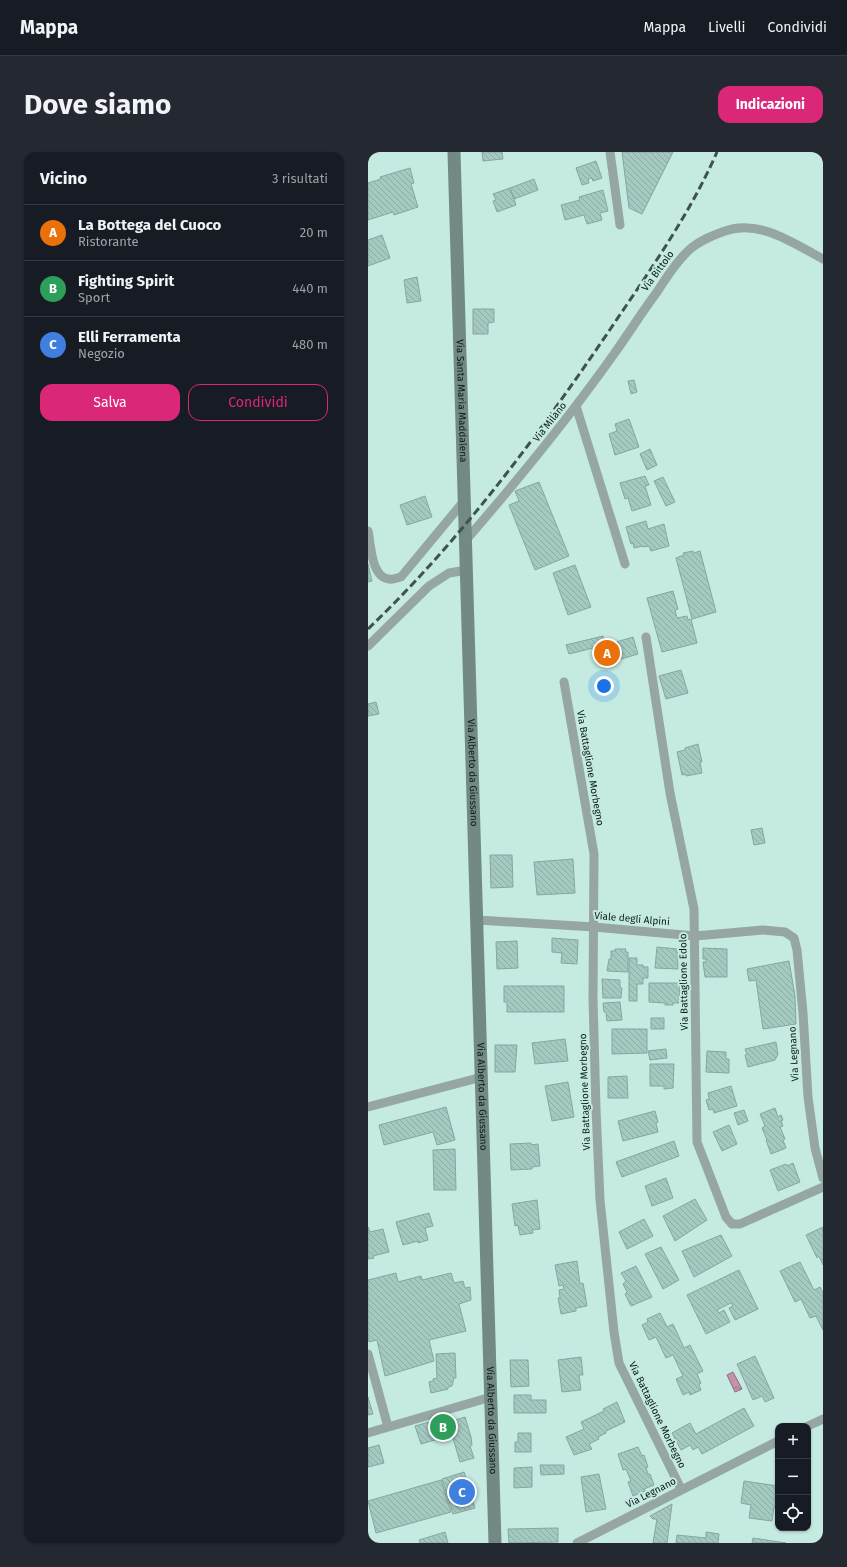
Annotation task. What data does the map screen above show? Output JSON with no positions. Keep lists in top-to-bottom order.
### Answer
{
  "streets": {
    "street": [
      "Via Bittolo",
      "Via Santa Maria Maddalena",
      "Via Milano",
      "Via Battaglione Morbegno",
      "Via Alberto da Giussano",
      "Viale degli Alpini",
      "Via Battaglione Edolo",
      "Via Legnano"
    ]
  },
  "crossings": [
    ["Via Bittolo", "Via Milano"],
    ["Via Santa Maria Maddalena", "Via Milano"],
    ["Via Santa Maria Maddalena", "Via Alberto da Giussano"],
    ["Via Battaglione Morbegno", "Viale degli Alpini"],
    ["Via Battaglione Morbegno", "Via Legnano"],
    ["Via Alberto da Giussano", "Viale degli Alpini"],
    ["Viale degli Alpini", "Via Battaglione Edolo"],
    ["Viale degli Alpini", "Via Legnano"]
  ],
  "page": {
    "header": "Mappa",
    "nav": ["Mappa", "Livelli", "Condividi"],
    "buttons": [
      "Indicazioni",
      ["Salva", "Condividi"]
    ],
    "title": "Dove siamo",
    "heading": ["Vicino", "3 risultati"],
    "list": [
      {
        "mark": "A",
        "name": "La Bottega del Cuoco",
        "note": "Ristorante",
        "value": "20 m"
      },
      {
        "mark": "B",
        "name": "Fighting Spirit",
        "note": "Sport",
        "value": "440 m"
      },
      {
        "mark": "C",
        "name": "Elli Ferramenta",
        "note": "Negozio",
        "value": "480 m"
      }
    ],
    "pins": ["A", "B", "C"],
    "map_buttons": ["+", "−"]
  }
}
